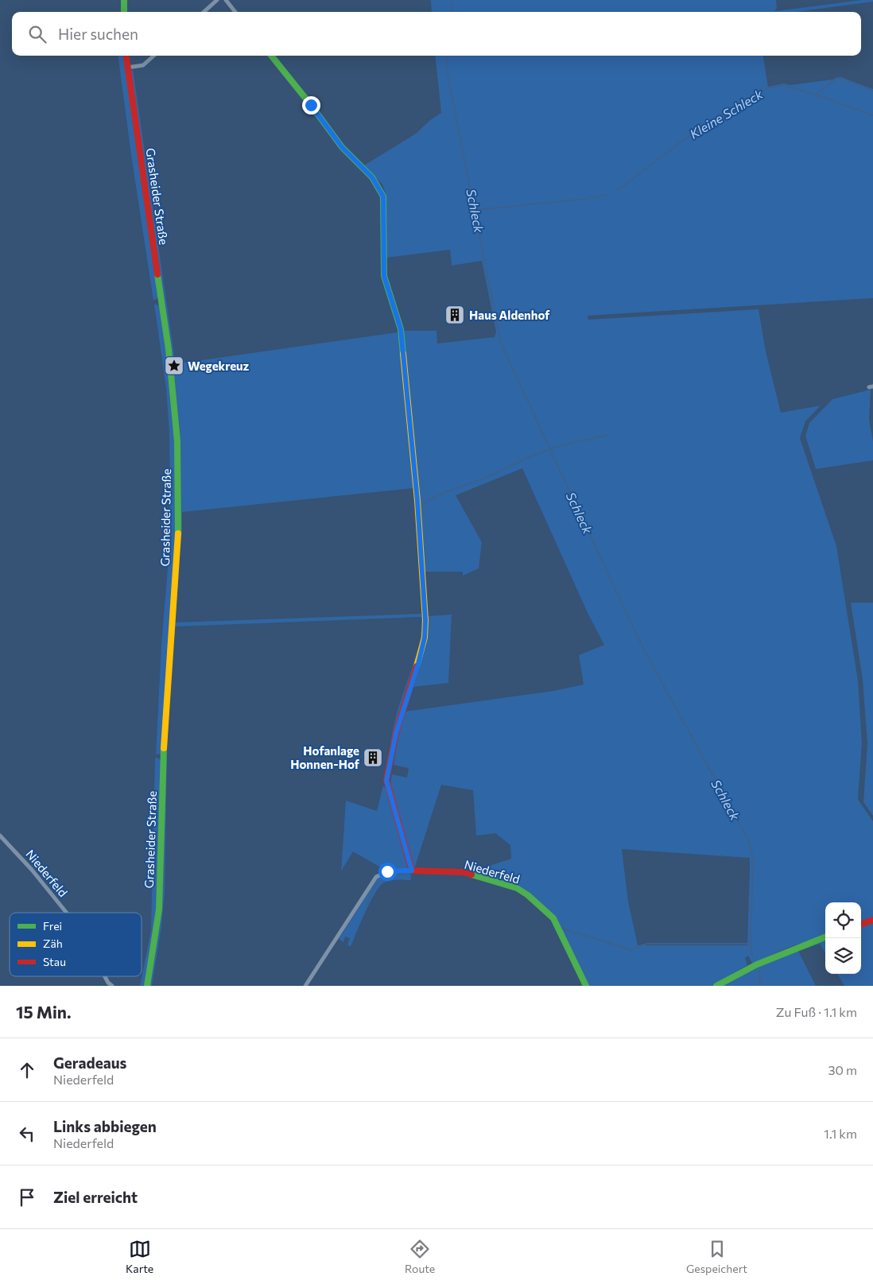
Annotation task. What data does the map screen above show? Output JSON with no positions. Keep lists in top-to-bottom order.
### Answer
{
  "streets": {
    "street": ["Grasheider Straße", "Niederfeld"]
  },
  "water": ["Kleine Schleck", "Schleck"],
  "places": {
    "building": ["Haus Aldenhof", "Hofanlage Honnen-Hof"],
    "place": ["Wegekreuz"]
  },
  "legend": ["Frei", "Zäh", "Stau"],
  "page": {
    "search": "Hier suchen",
    "heading": ["15 Min.", "Zu Fuß · 1.1 km"],
    "list": [
      ["Geradeaus", "Niederfeld", "30 m"],
      ["Links abbiegen", "Niederfeld", "1.1 km"],
      "Ziel erreicht"
    ],
    "nav": ["Karte", "Route", "Gespeichert"]
  }
}
